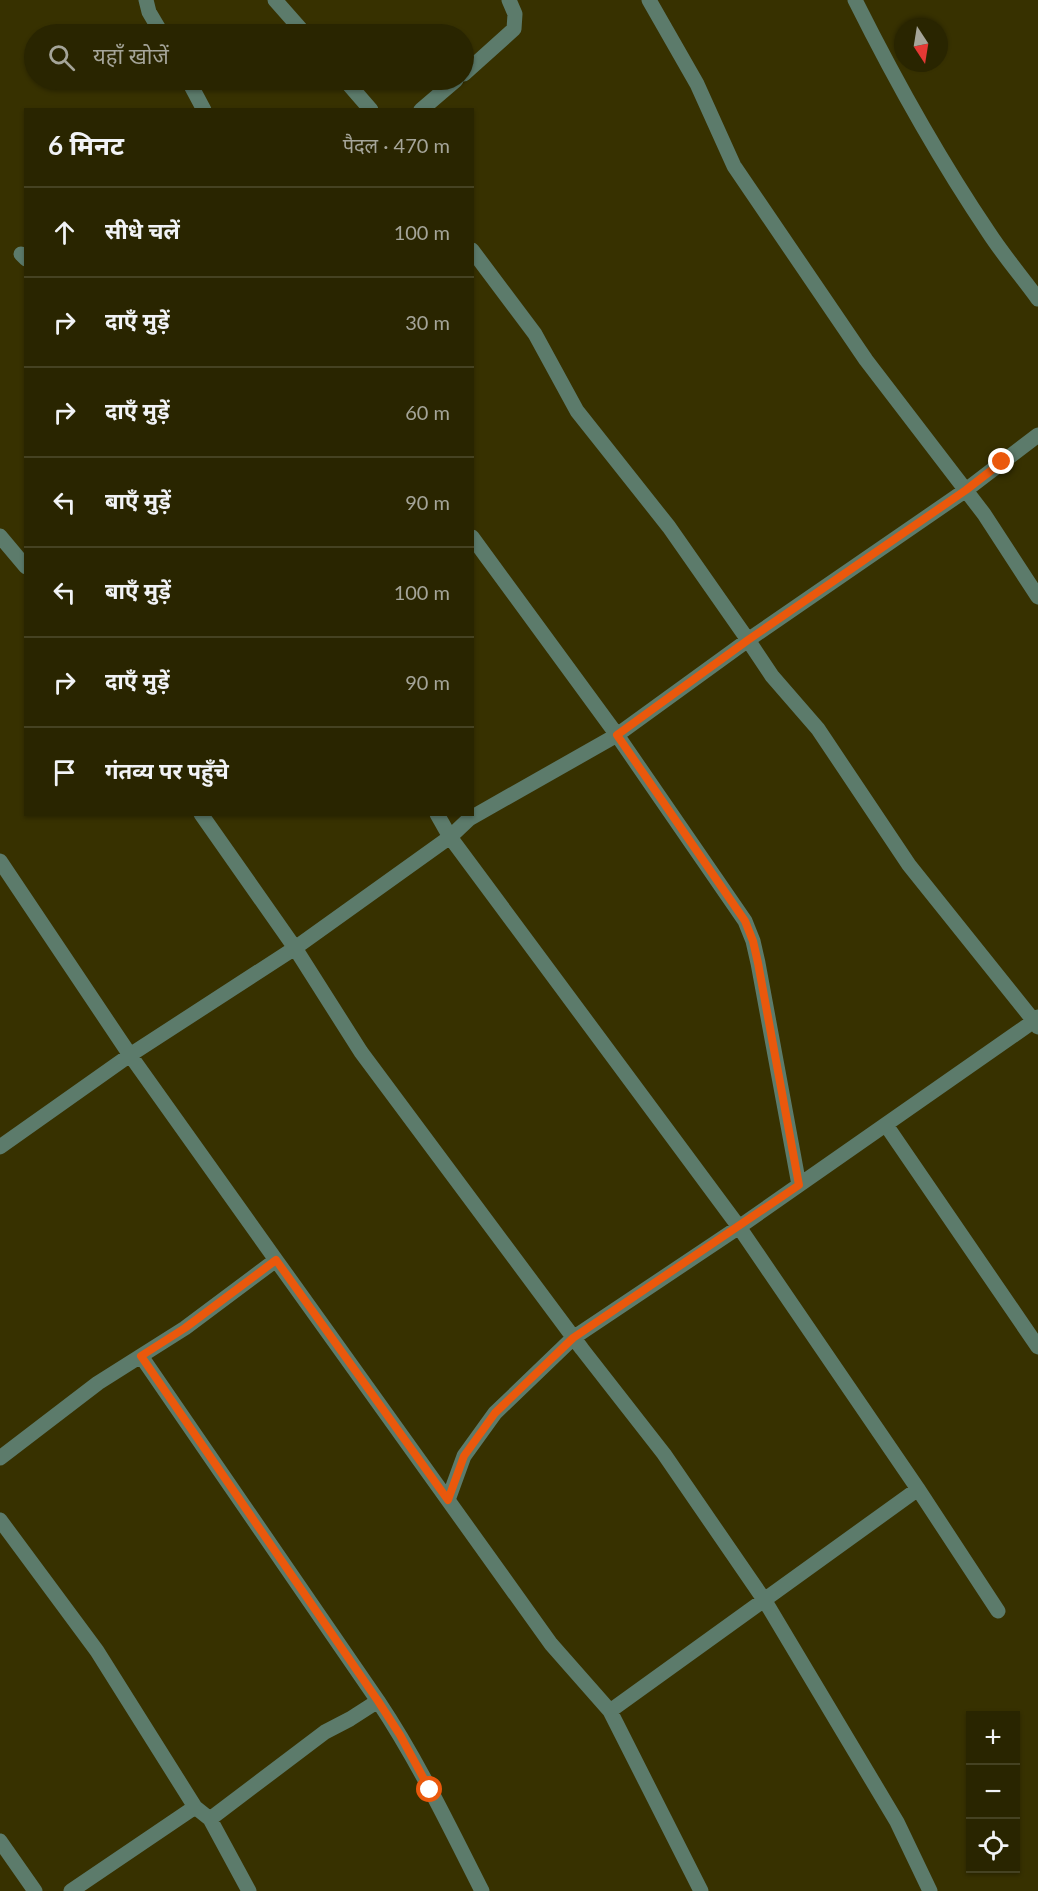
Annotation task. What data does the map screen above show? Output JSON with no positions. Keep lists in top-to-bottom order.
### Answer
{
  "north": "bottom",
  "page": {
    "search": "यहाँ खोजें",
    "heading": ["6 मिनट", "पैदल · 470 m"],
    "list": [
      ["सीधे चलें", "100 m"],
      ["दाएँ मुड़ें", "30 m"],
      ["दाएँ मुड़ें", "60 m"],
      ["बाएँ मुड़ें", "90 m"],
      ["बाएँ मुड़ें", "100 m"],
      ["दाएँ मुड़ें", "90 m"],
      "गंतव्य पर पहुँचे"
    ],
    "map_buttons": ["+", "−"]
  }
}
